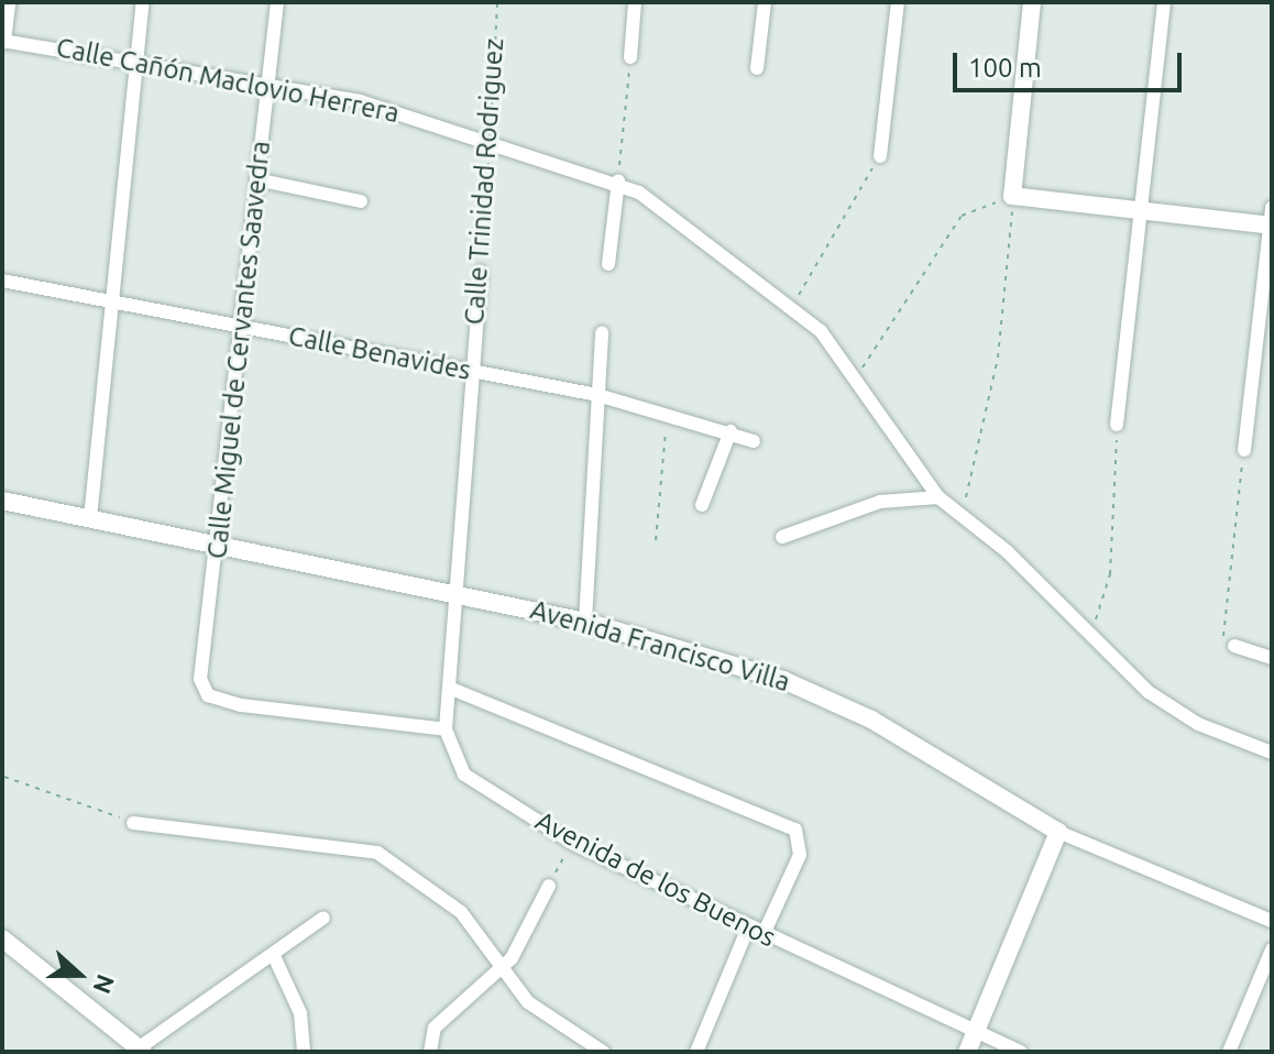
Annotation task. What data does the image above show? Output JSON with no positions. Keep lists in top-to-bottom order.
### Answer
{
  "streets": {
    "main road": ["Avenida Francisco Villa"],
    "street": [
      "Calle Cañón Maclovio Herrera",
      "Calle Trinidad Rodriguez",
      "Calle Miguel de Cervantes Saavedra",
      "Calle Benavides",
      "Avenida de los Buenos"
    ]
  },
  "crossings": [
    ["Calle Cañón Maclovio Herrera", "Calle Trinidad Rodriguez"],
    ["Calle Cañón Maclovio Herrera", "Calle Miguel de Cervantes Saavedra"],
    ["Calle Trinidad Rodriguez", "Calle Miguel de Cervantes Saavedra"],
    ["Calle Trinidad Rodriguez", "Calle Benavides"],
    ["Calle Trinidad Rodriguez", "Avenida Francisco Villa"],
    ["Calle Trinidad Rodriguez", "Avenida de los Buenos"],
    ["Calle Miguel de Cervantes Saavedra", "Calle Benavides"],
    ["Calle Miguel de Cervantes Saavedra", "Avenida Francisco Villa"],
    ["Calle Miguel de Cervantes Saavedra", "Avenida de los Buenos"]
  ],
  "scale_bar": "100 m",
  "north": "right"
}
